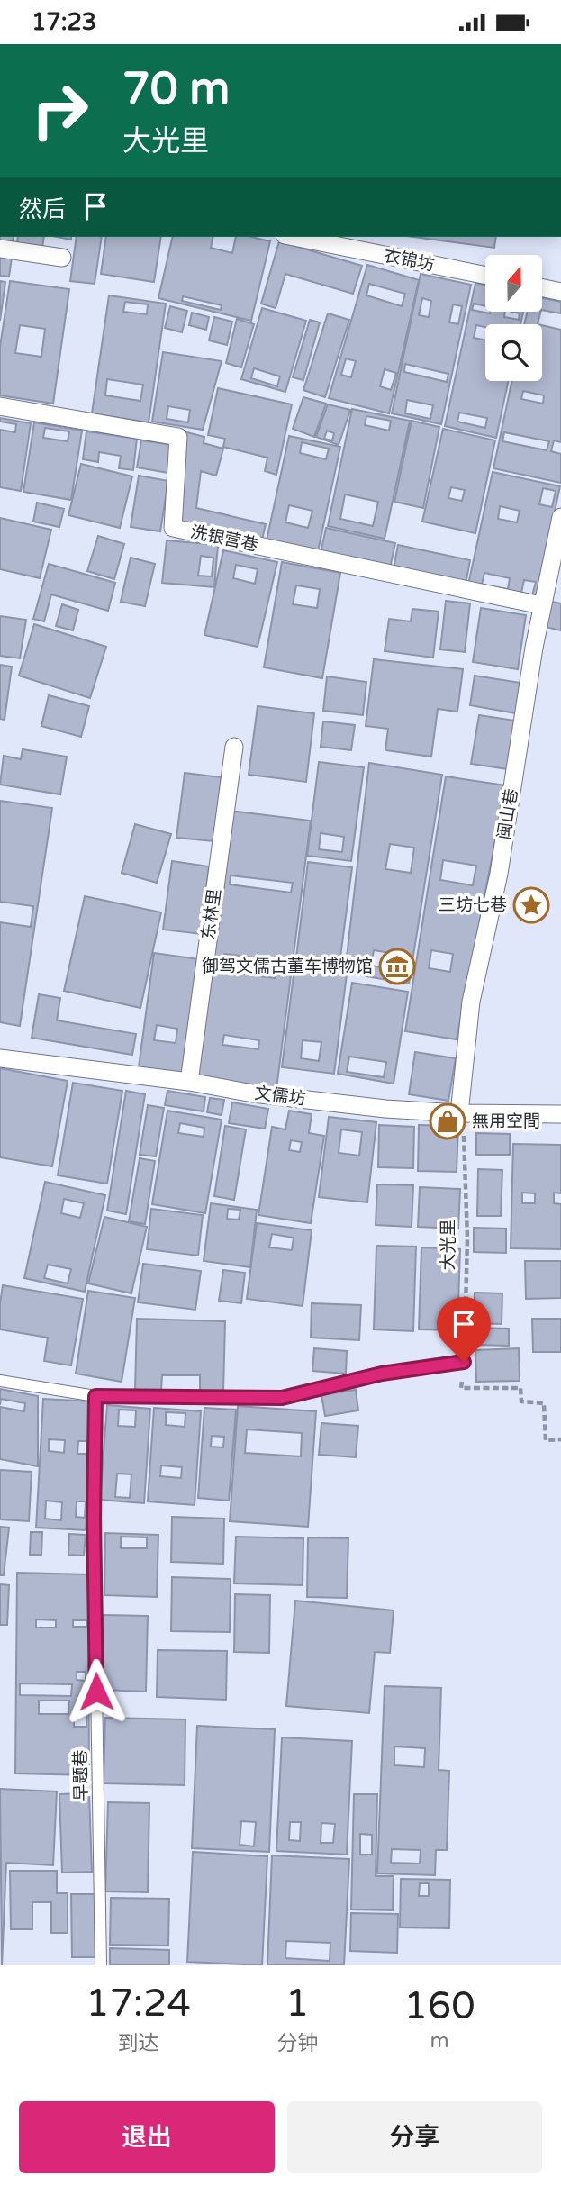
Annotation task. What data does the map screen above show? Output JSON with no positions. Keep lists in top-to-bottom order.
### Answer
{
  "streets": {
    "street": [
      "衣锦坊",
      "洗银营巷",
      "闽山巷",
      "东林里",
      "文儒坊"
    ],
    "lane": ["早题巷"],
    "path": ["大光里"]
  },
  "crossings": [
    ["洗银营巷", "闽山巷"],
    ["闽山巷", "文儒坊"],
    ["闽山巷", "大光里"],
    ["东林里", "文儒坊"],
    ["文儒坊", "大光里"]
  ],
  "places": {
    "place": ["三坊七巷"],
    "museum": ["御驾文儒古董车博物馆"],
    "shop": ["無用空間"]
  },
  "north": "top",
  "page": {
    "status": "17:23",
    "turn": ["70 m", "大光里"],
    "then": "然后",
    "eta": [
      "17:24",
      "到达",
      "1",
      "分钟",
      "160",
      "m"
    ],
    "buttons": ["退出", "分享"]
  }
}
